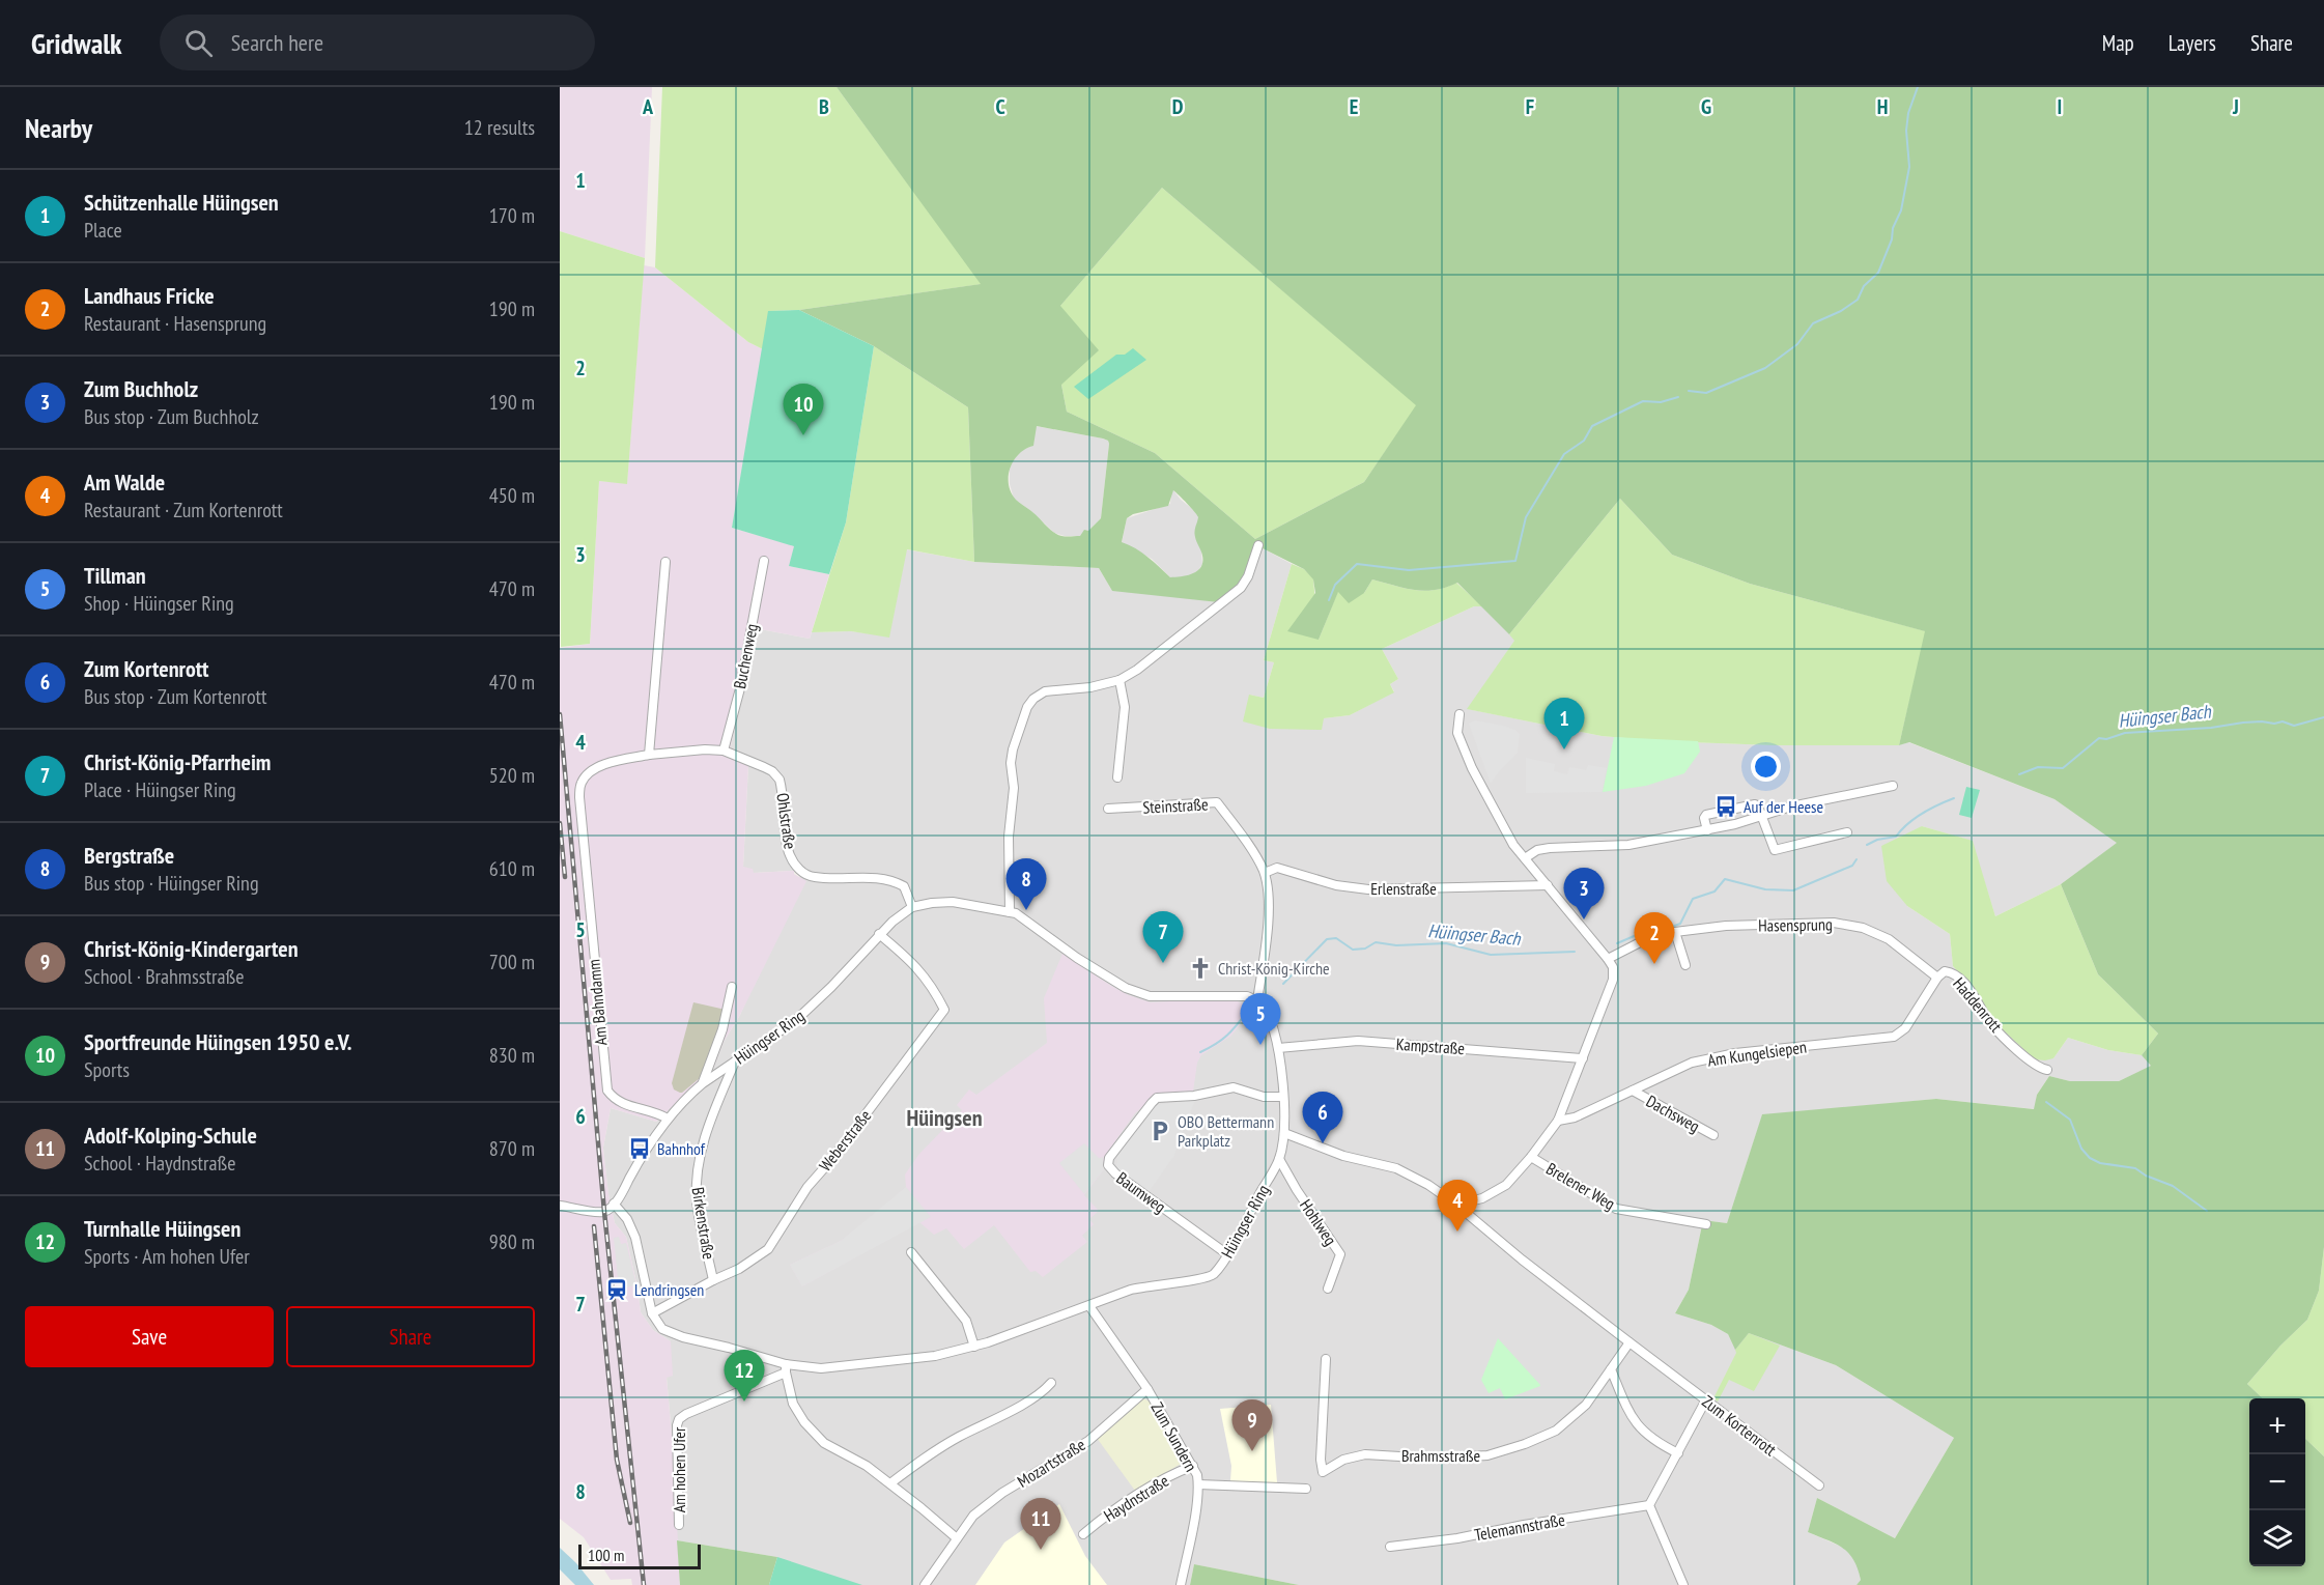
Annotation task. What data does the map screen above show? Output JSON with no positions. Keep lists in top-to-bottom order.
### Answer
{
  "streets": {
    "street": [
      "Buchenweg",
      "Steinstraße",
      "Ohlstraße",
      "Erlenstraße",
      "Hasensprung",
      "Am Bahndamm",
      "Haddenrott",
      "Hüingser Ring",
      "Kampstraße",
      "Am Kungelsiepen",
      "Dachsweg",
      "Weberstraße",
      "Brelener Weg",
      "Baumweg",
      "Hohlweg",
      "Birkenstraße",
      "Zum Kortenrott",
      "Zum Sundern",
      "Brahmsstraße",
      "Mozartstraße",
      "Am hohen Ufer",
      "Haydnstraße",
      "Telemannstraße"
    ]
  },
  "crossings": [
    ["Buchenweg", "Ohlstraße"],
    ["Steinstraße", "Erlenstraße"],
    ["Steinstraße", "Hüingser Ring"],
    ["Ohlstraße", "Am Bahndamm"],
    ["Ohlstraße", "Hüingser Ring"],
    ["Hasensprung", "Haddenrott"],
    ["Hasensprung", "Am Kungelsiepen"],
    ["Am Bahndamm", "Hüingser Ring"],
    ["Haddenrott", "Am Kungelsiepen"],
    ["Hüingser Ring", "Kampstraße"],
    ["Hüingser Ring", "Weberstraße"],
    ["Hüingser Ring", "Baumweg"],
    ["Hüingser Ring", "Hohlweg"],
    ["Hüingser Ring", "Birkenstraße"],
    ["Hüingser Ring", "Zum Kortenrott"],
    ["Hüingser Ring", "Zum Sundern"],
    ["Hüingser Ring", "Am hohen Ufer"],
    ["Am Kungelsiepen", "Dachsweg"],
    ["Weberstraße", "Birkenstraße"],
    ["Zum Kortenrott", "Brahmsstraße"],
    ["Zum Sundern", "Mozartstraße"],
    ["Zum Sundern", "Haydnstraße"]
  ],
  "districts": ["Hüingsen"],
  "water": ["Hüingser Bach"],
  "places": {
    "bus stop": ["Auf der Heese", "Bahnhof"],
    "church": ["Christ-König-Kirche"],
    "parking": ["OBO Bettermann Parkplatz"],
    "station": ["Lendringsen"]
  },
  "scale_bar": "100 m",
  "page": {
    "header": "Gridwalk",
    "search": "Search here",
    "nav": ["Map", "Layers", "Share"],
    "heading": ["Nearby", "12 results"],
    "list": [
      {
        "mark": "1",
        "name": "Schützenhalle Hüingsen",
        "note": "Place",
        "value": "170 m"
      },
      {
        "mark": "2",
        "name": "Landhaus Fricke",
        "note": "Restaurant · Hasensprung",
        "value": "190 m"
      },
      {
        "mark": "3",
        "name": "Zum Buchholz",
        "note": "Bus stop · Zum Buchholz",
        "value": "190 m"
      },
      {
        "mark": "4",
        "name": "Am Walde",
        "note": "Restaurant · Zum Kortenrott",
        "value": "450 m"
      },
      {
        "mark": "5",
        "name": "Tillman",
        "note": "Shop · Hüingser Ring",
        "value": "470 m"
      },
      {
        "mark": "6",
        "name": "Zum Kortenrott",
        "note": "Bus stop · Zum Kortenrott",
        "value": "470 m"
      },
      {
        "mark": "7",
        "name": "Christ-König-Pfarrheim",
        "note": "Place · Hüingser Ring",
        "value": "520 m"
      },
      {
        "mark": "8",
        "name": "Bergstraße",
        "note": "Bus stop · Hüingser Ring",
        "value": "610 m"
      },
      {
        "mark": "9",
        "name": "Christ-König-Kindergarten",
        "note": "School · Brahmsstraße",
        "value": "700 m"
      },
      {
        "mark": "10",
        "name": "Sportfreunde Hüingsen 1950 e.V.",
        "note": "Sports",
        "value": "830 m"
      },
      {
        "mark": "11",
        "name": "Adolf-Kolping-Schule",
        "note": "School · Haydnstraße",
        "value": "870 m"
      },
      {
        "mark": "12",
        "name": "Turnhalle Hüingsen",
        "note": "Sports · Am hohen Ufer",
        "value": "980 m"
      }
    ],
    "pins": [
      "10",
      "1",
      "8",
      "3",
      "7",
      "2",
      "5",
      "6",
      "4",
      "12",
      "9",
      "11"
    ],
    "buttons": ["Save", "Share"],
    "map_buttons": ["+", "−"],
    "scale": "100 m"
  },
  "grid": {
    "columns": [
      "A",
      "B",
      "C",
      "D",
      "E",
      "F",
      "G",
      "H",
      "I",
      "J"
    ],
    "rows": [
      "1",
      "2",
      "3",
      "4",
      "5",
      "6",
      "7",
      "8"
    ]
  }
}
